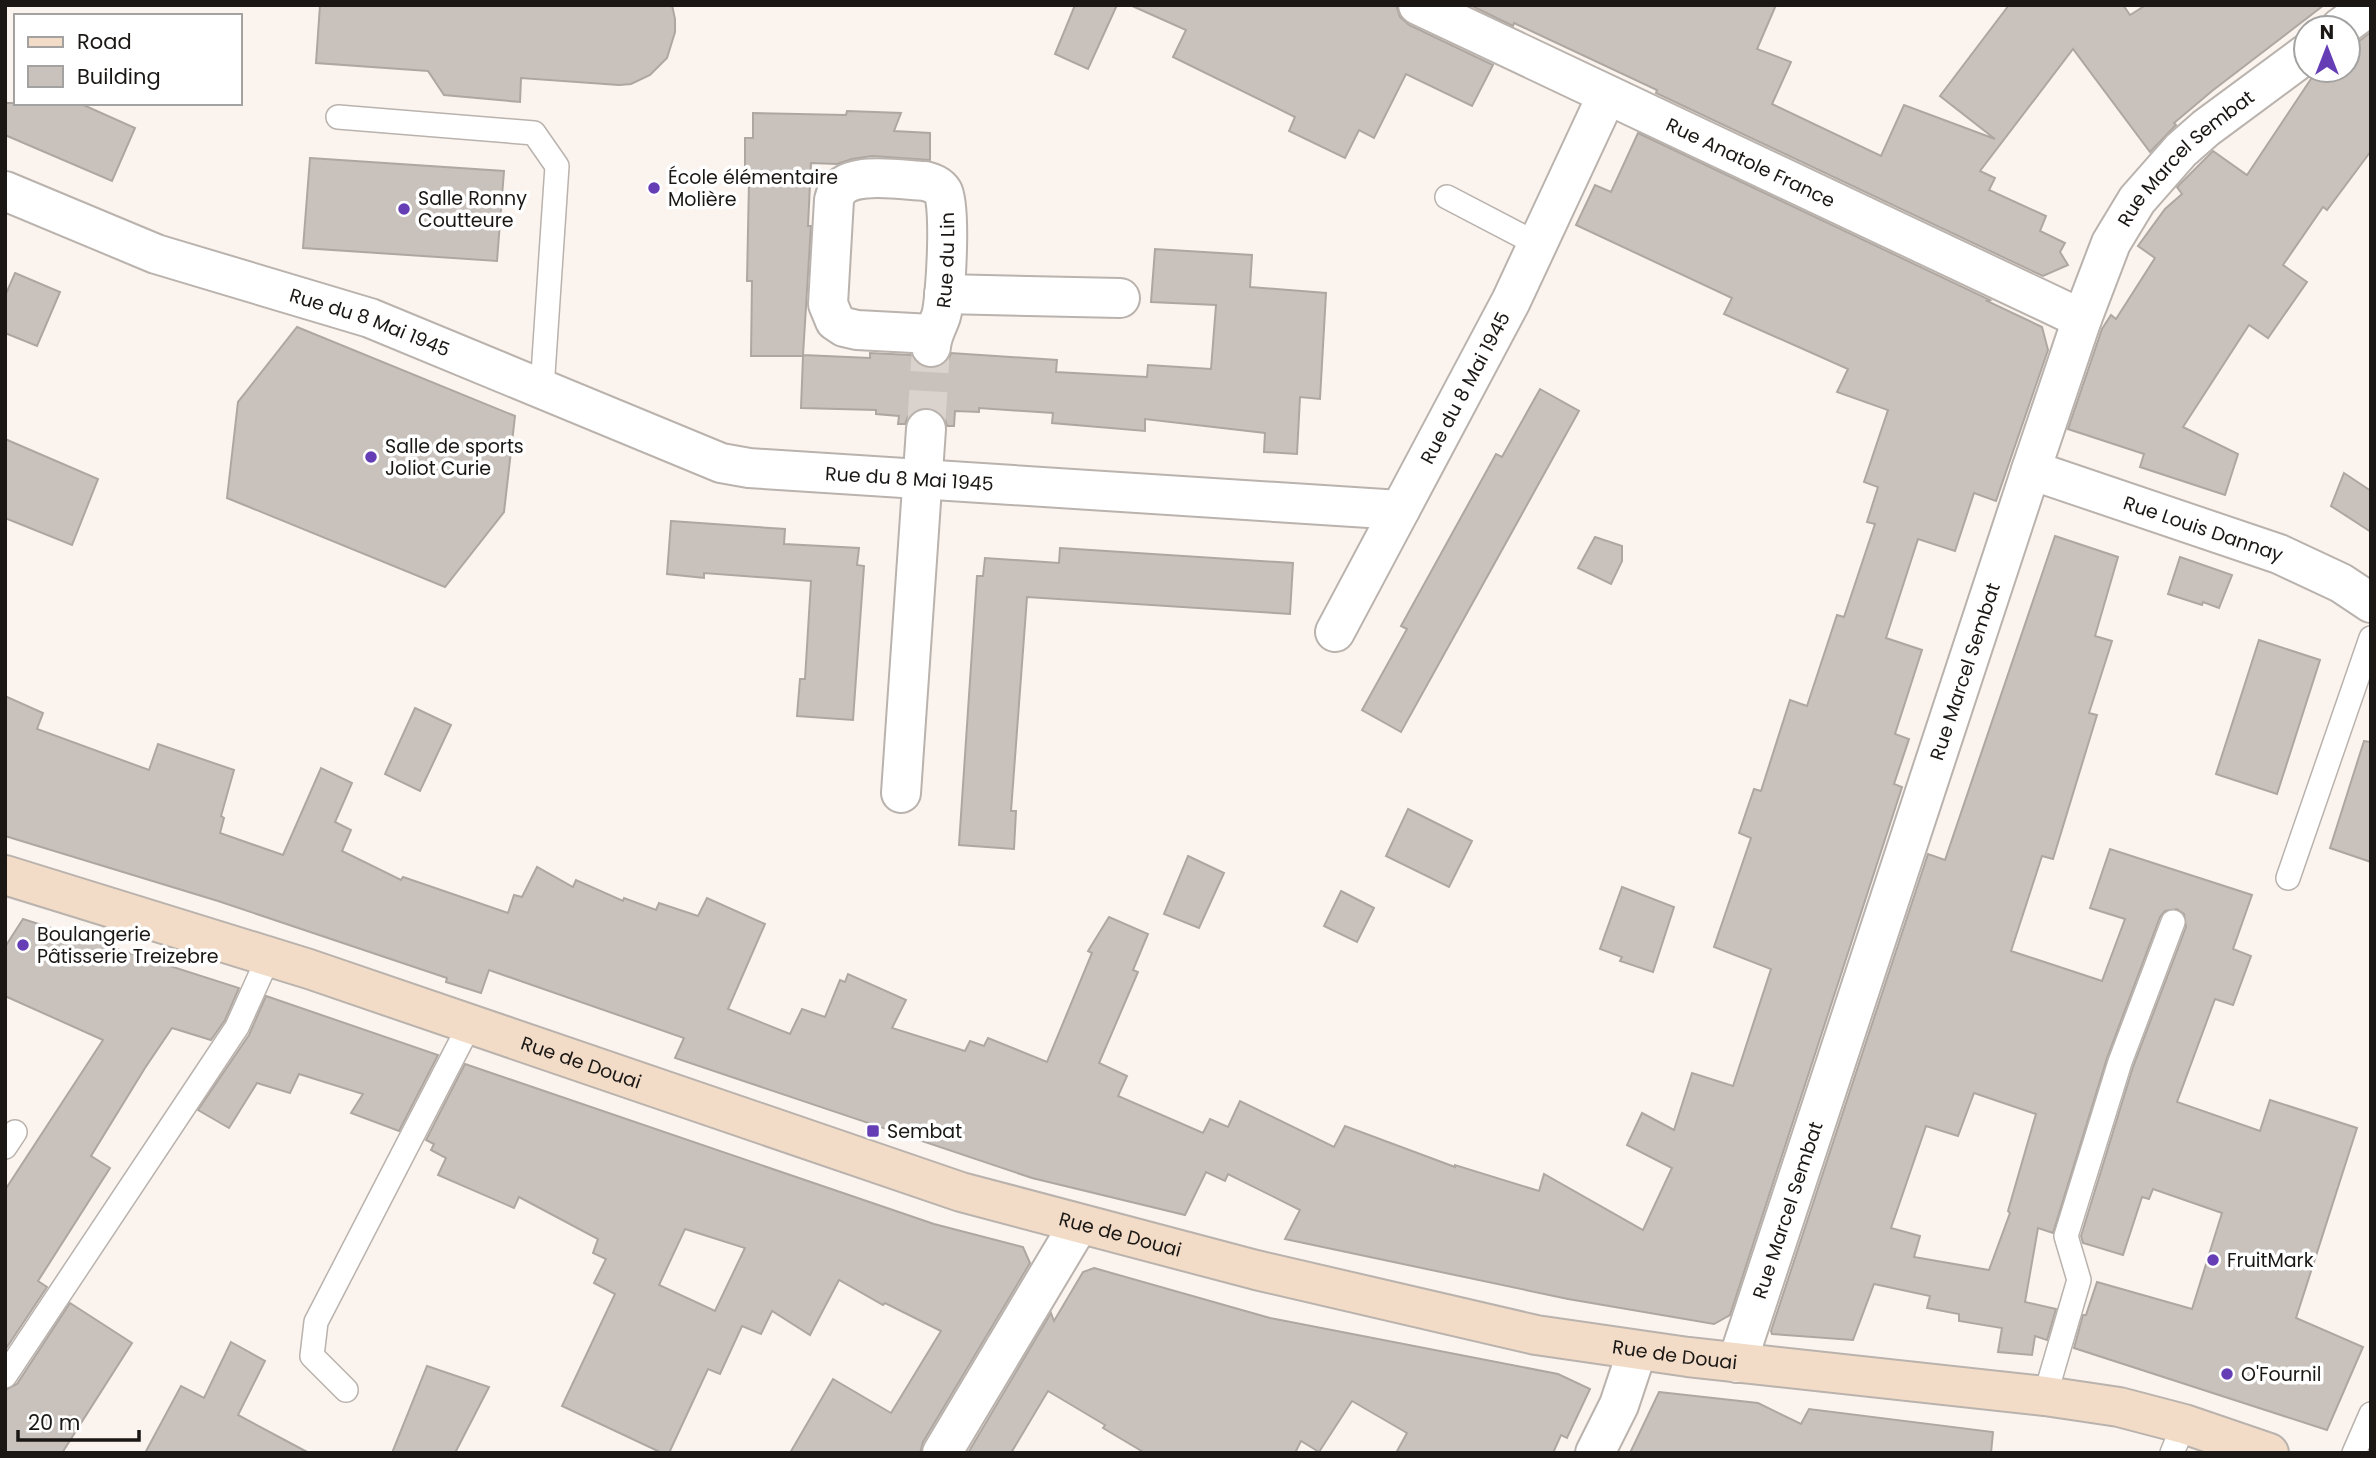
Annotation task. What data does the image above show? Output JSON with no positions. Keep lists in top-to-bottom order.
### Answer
{
  "streets": {
    "street": [
      "Rue Marcel Sembat",
      "Rue Anatole France",
      "Rue du Lin",
      "Rue du 8 Mai 1945",
      "Rue Louis Dannay",
      "Rue de Douai"
    ]
  },
  "crossings": [
    ["Rue Marcel Sembat", "Rue Anatole France"],
    ["Rue Marcel Sembat", "Rue Louis Dannay"],
    ["Rue Marcel Sembat", "Rue de Douai"],
    ["Rue Anatole France", "Rue du 8 Mai 1945"]
  ],
  "places": {
    "other": [
      "École élémentaire Molière",
      "Salle Ronny Coutteure",
      "Salle de sports Joliot Curie",
      "Boulangerie Pâtisserie Treizebre",
      "FruitMark",
      "O'Fournil"
    ],
    "transit": ["Sembat"]
  },
  "legend": ["Road", "Building"],
  "scale_bar": "20 m",
  "north": "top"
}
